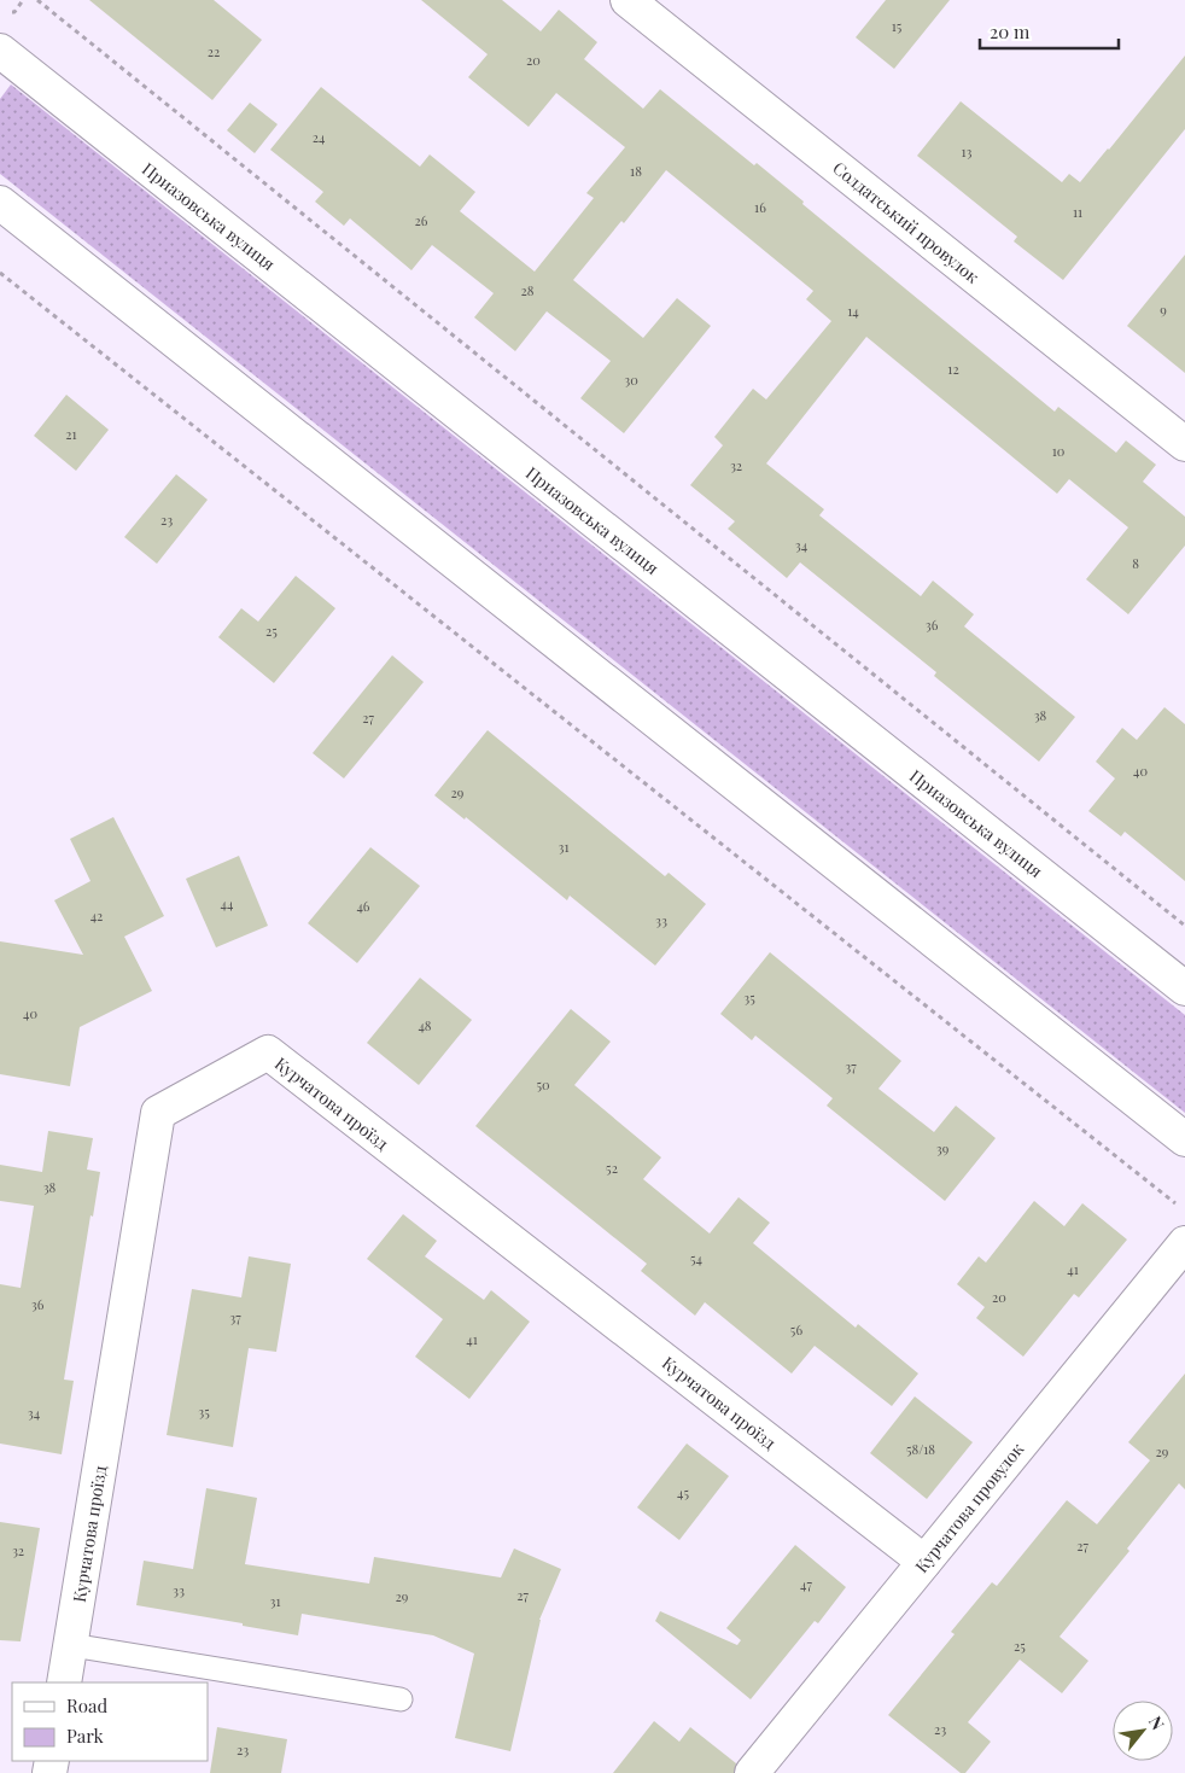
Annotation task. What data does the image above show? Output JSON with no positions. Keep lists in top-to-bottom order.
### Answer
{
  "streets": {
    "street": [
      "Приазовська вулиця",
      "Солдатський провулок",
      "Курчатова проїзд",
      "Курчатова провулок"
    ]
  },
  "crossings": [
    ["Курчатова проїзд", "Курчатова провулок"]
  ],
  "house_numbers": [
    "15",
    "22",
    "20",
    "24",
    "13",
    "18",
    "16",
    "11",
    "26",
    "28",
    "9",
    "14",
    "12",
    "30",
    "21",
    "10",
    "32",
    "23",
    "34",
    "8",
    "36",
    "25",
    "38",
    "27",
    "40",
    "29",
    "31",
    "44",
    "46",
    "42",
    "33",
    "35",
    "40",
    "48",
    "37",
    "50",
    "39",
    "52",
    "38",
    "54",
    "41",
    "20",
    "36",
    "37",
    "56",
    "41",
    "35",
    "34",
    "58/18",
    "29",
    "45",
    "27",
    "32",
    "47",
    "33",
    "27",
    "29",
    "31",
    "25",
    "23",
    "23"
  ],
  "legend": ["Road", "Park"],
  "scale_bar": "20 m",
  "north": "top right"
}
